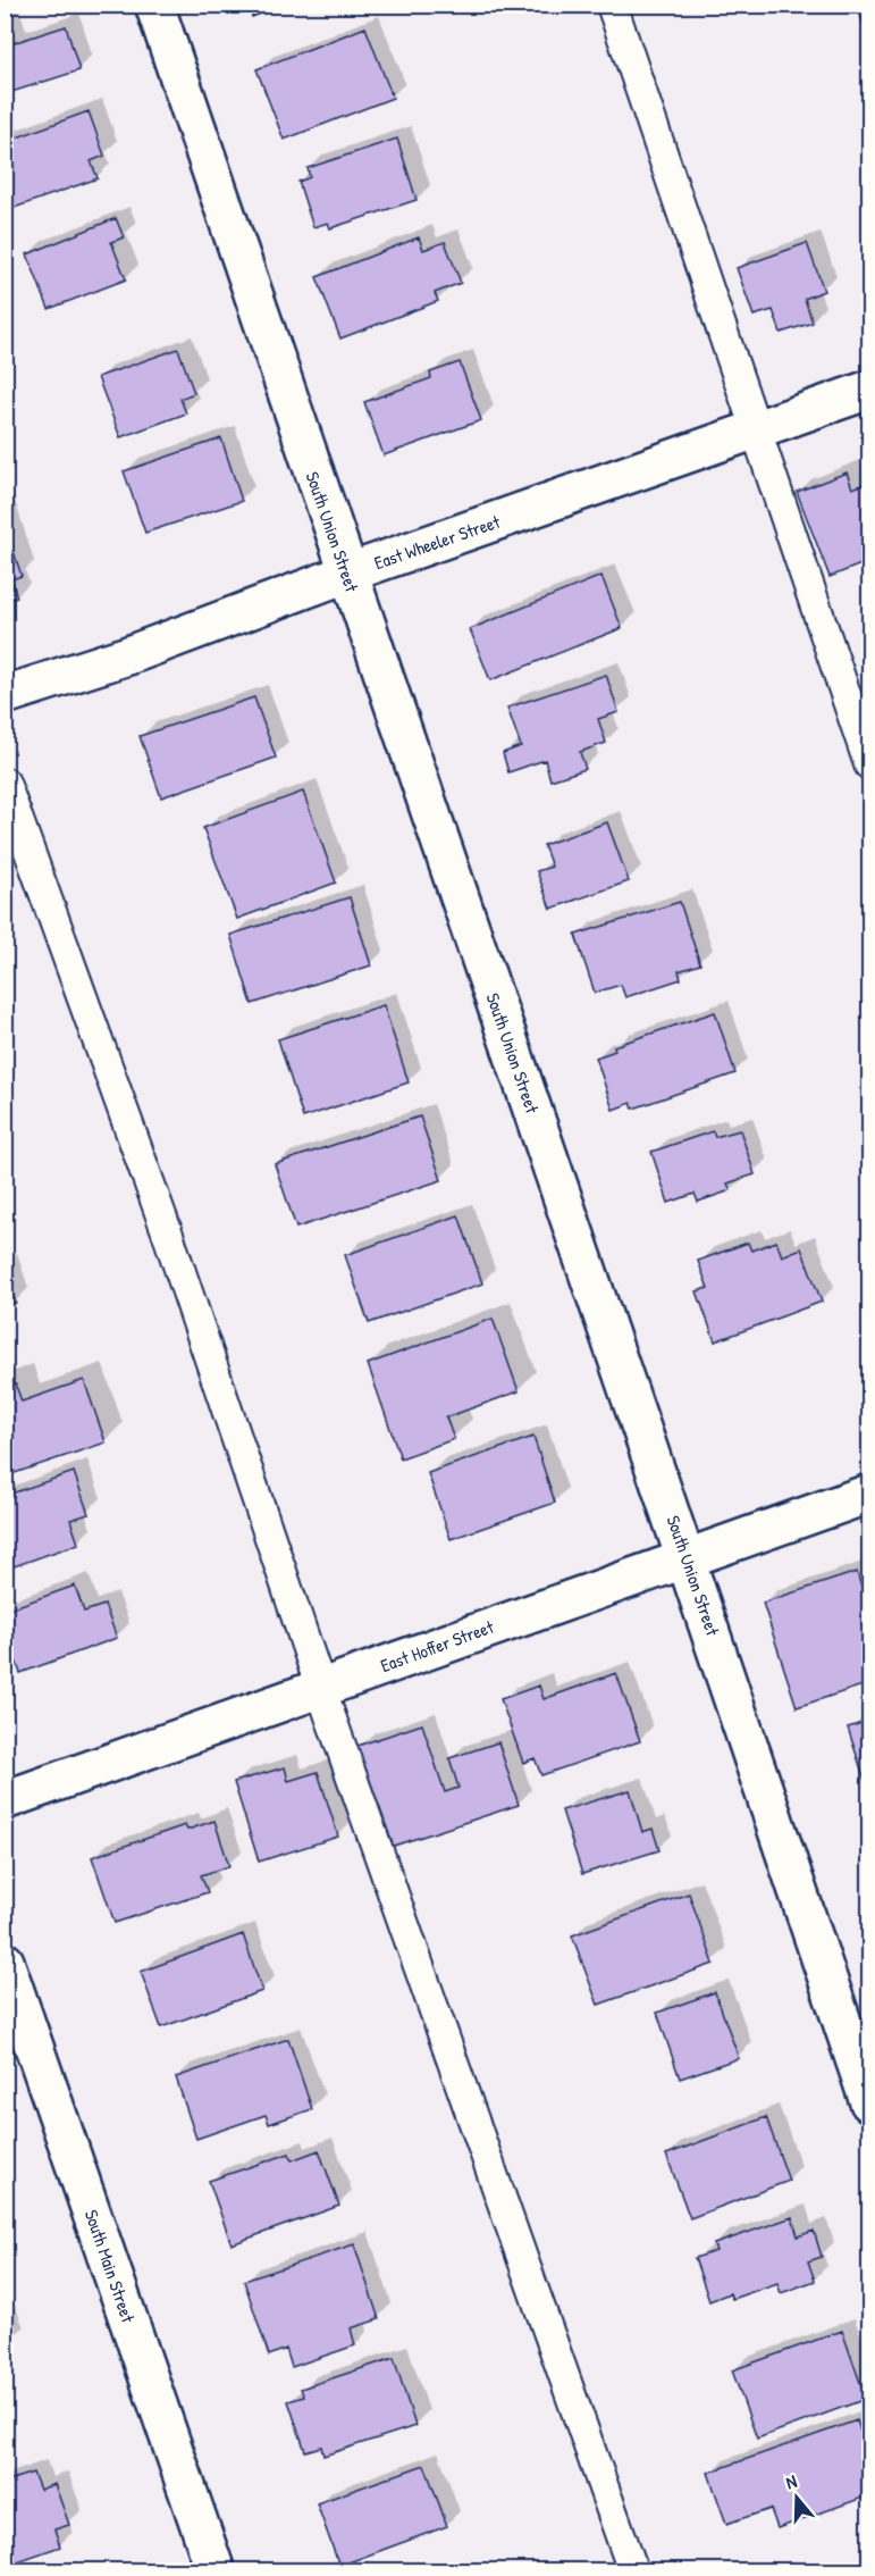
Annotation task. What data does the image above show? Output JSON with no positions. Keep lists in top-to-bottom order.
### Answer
{
  "streets": {
    "street": [
      "South Union Street",
      "East Wheeler Street",
      "East Hoffer Street",
      "South Main Street"
    ]
  },
  "crossings": [
    ["South Union Street", "East Wheeler Street"],
    ["South Union Street", "East Hoffer Street"]
  ],
  "north": "top"
}
